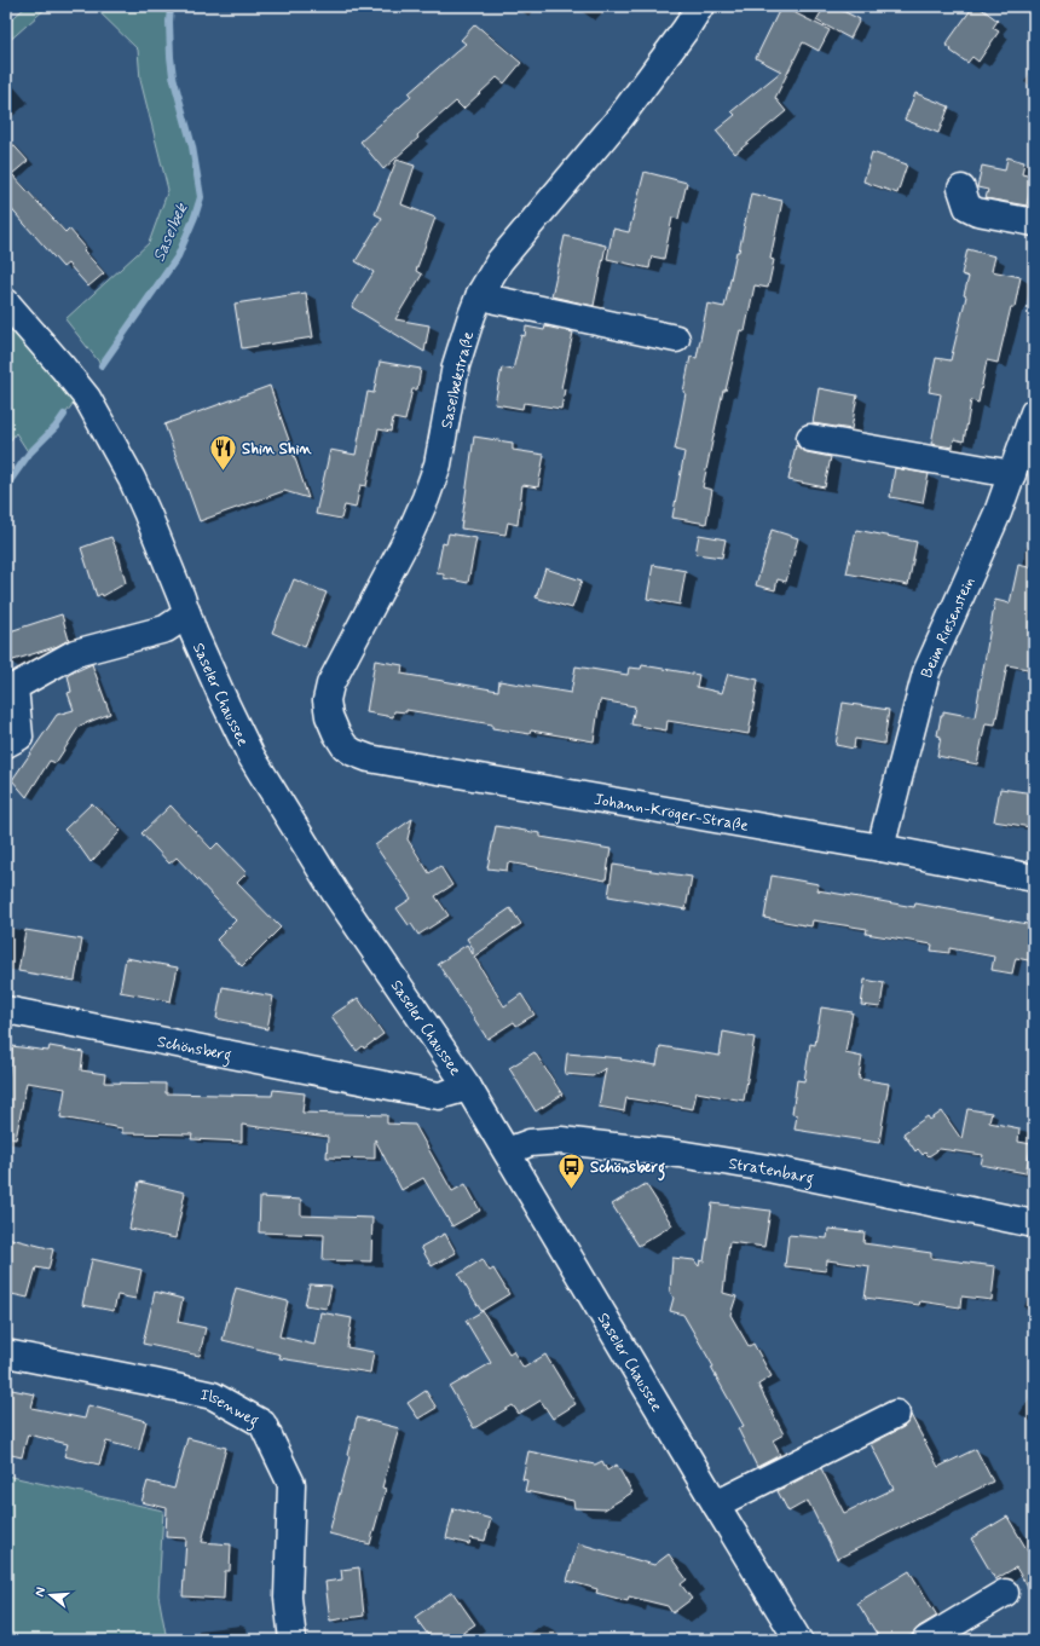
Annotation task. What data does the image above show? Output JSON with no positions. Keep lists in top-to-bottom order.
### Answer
{
  "streets": {
    "street": [
      "Saselbekstraße",
      "Beim Riesenstein",
      "Saseler Chaussee",
      "Johann-Kröger-Straße",
      "Schönsberg",
      "Stratenbarg",
      "Ilsenweg"
    ]
  },
  "crossings": [
    ["Saselbekstraße", "Johann-Kröger-Straße"],
    ["Beim Riesenstein", "Johann-Kröger-Straße"],
    ["Saseler Chaussee", "Schönsberg"],
    ["Saseler Chaussee", "Stratenbarg"]
  ],
  "water": ["Saselbek"],
  "places": {
    "restaurant": ["Shin Shin"],
    "bus stop": ["Schönsberg"]
  },
  "north": "left"
}
